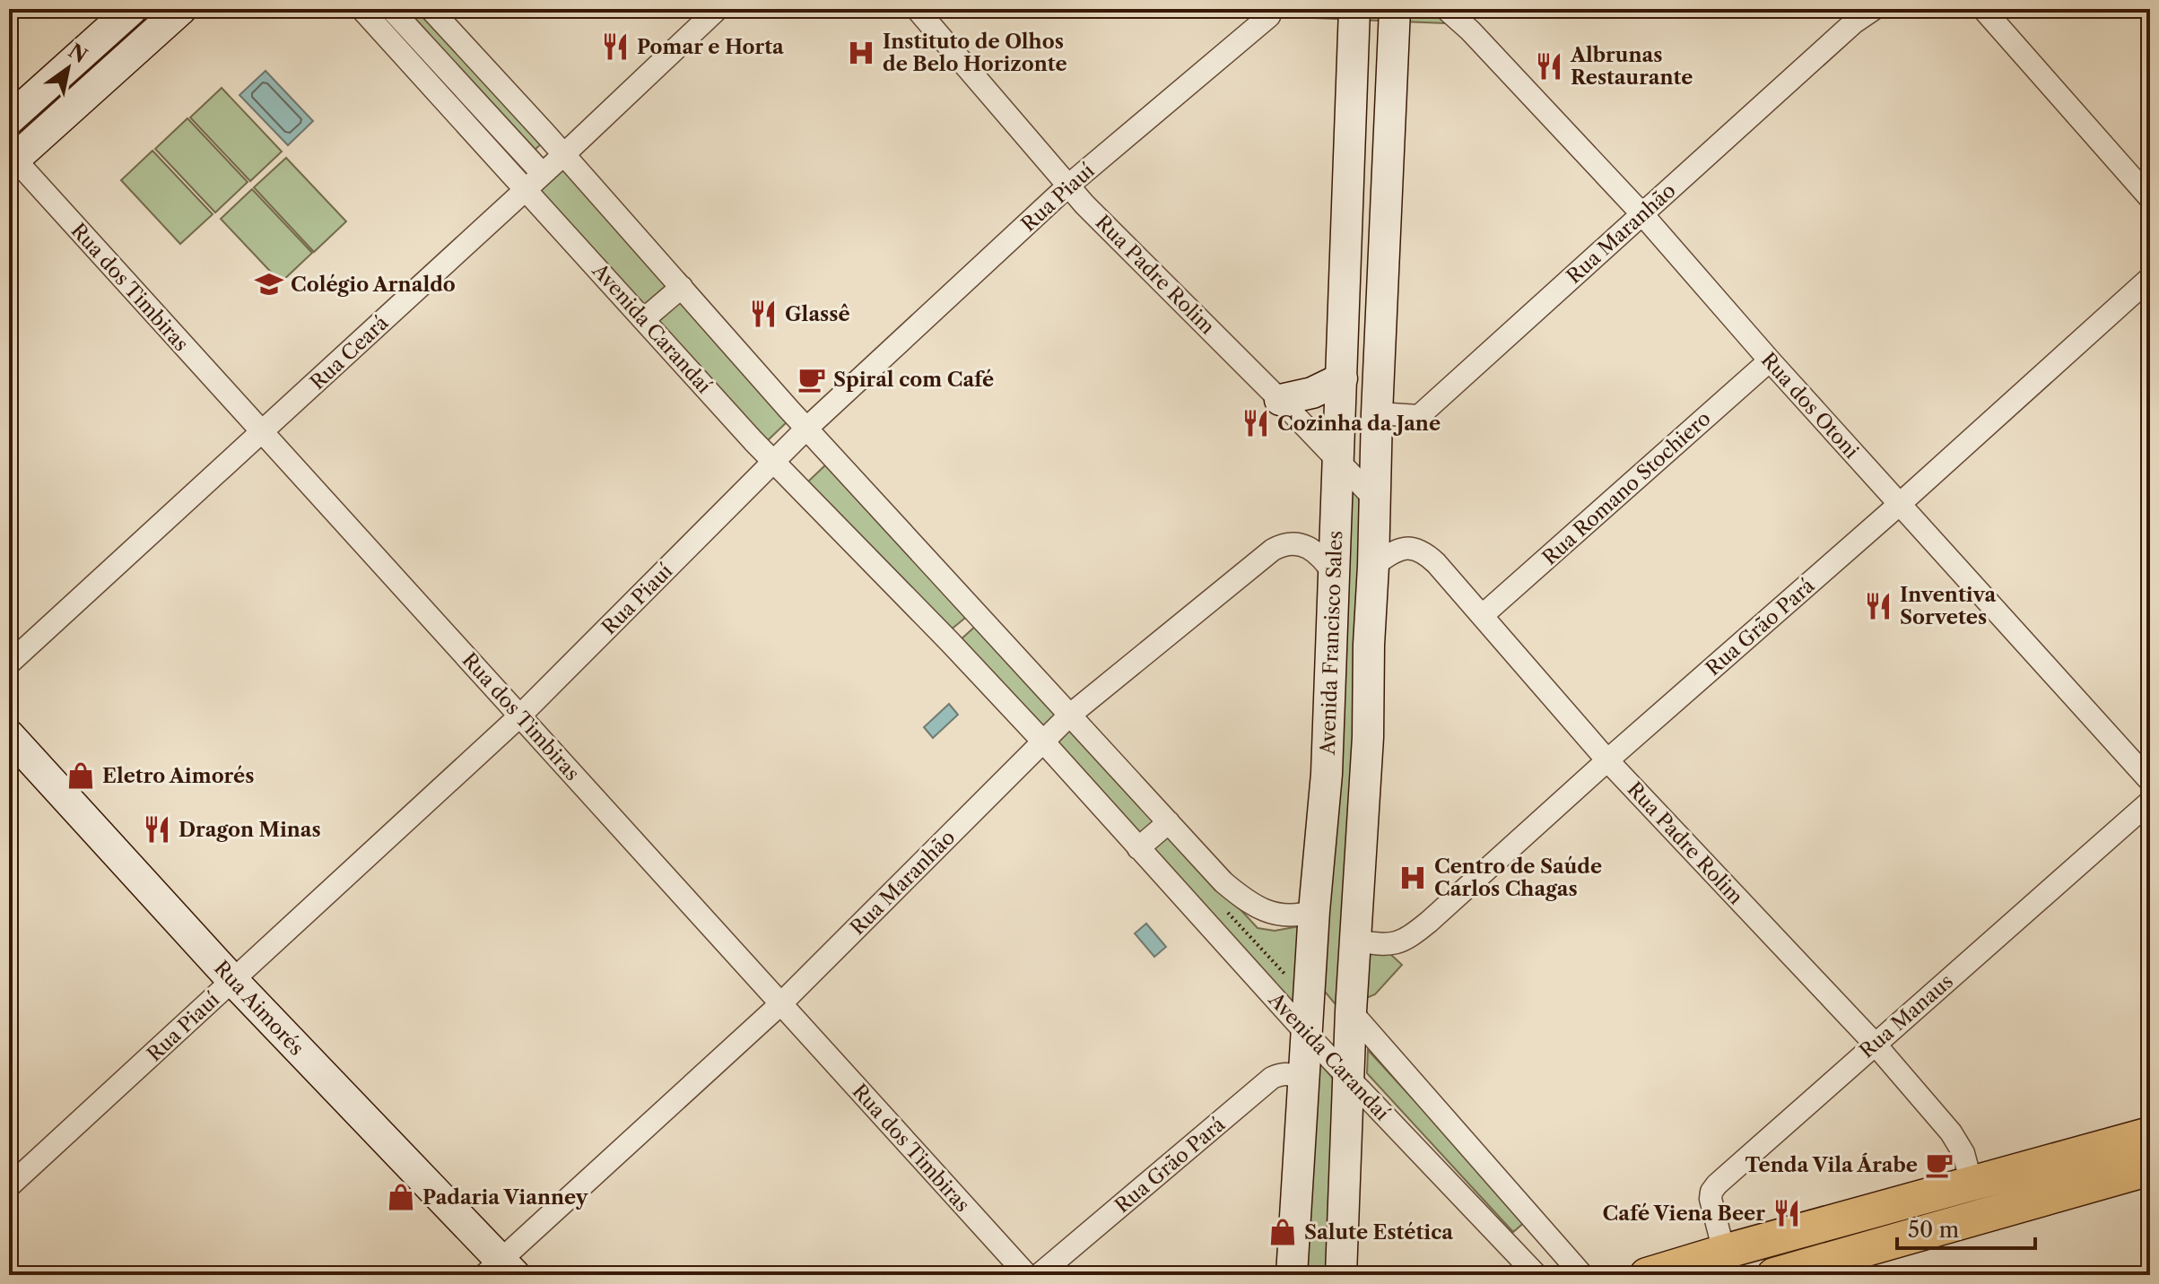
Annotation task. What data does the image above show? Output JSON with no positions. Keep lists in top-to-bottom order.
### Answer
{
  "streets": {
    "street": [
      "Rua Piauí",
      "Rua Maranhão",
      "Rua Padre Rolim",
      "Rua dos Timbiras",
      "Avenida Carandaí",
      "Rua Ceará",
      "Rua dos Otoni",
      "Rua Romano Stochiero",
      "Rua Grão Pará",
      "Avenida Francisco Sales",
      "Rua Aimorés",
      "Rua Manaus"
    ]
  },
  "crossings": [
    ["Rua Piauí", "Rua Padre Rolim"],
    ["Rua Piauí", "Rua dos Timbiras"],
    ["Rua Piauí", "Avenida Carandaí"],
    ["Rua Piauí", "Rua Aimorés"],
    ["Rua Maranhão", "Rua dos Timbiras"],
    ["Rua Maranhão", "Avenida Carandaí"],
    ["Rua Maranhão", "Rua dos Otoni"],
    ["Rua Maranhão", "Avenida Francisco Sales"],
    ["Rua Maranhão", "Rua Aimorés"],
    ["Rua Padre Rolim", "Rua Romano Stochiero"],
    ["Rua Padre Rolim", "Rua Grão Pará"],
    ["Rua Padre Rolim", "Avenida Francisco Sales"],
    ["Rua Padre Rolim", "Rua Manaus"],
    ["Rua dos Timbiras", "Rua Ceará"],
    ["Avenida Carandaí", "Rua Ceará"],
    ["Avenida Carandaí", "Avenida Francisco Sales"],
    ["Rua dos Otoni", "Rua Romano Stochiero"],
    ["Rua dos Otoni", "Rua Grão Pará"],
    ["Rua Grão Pará", "Avenida Francisco Sales"]
  ],
  "places": {
    "restaurant": [
      "Pomar e Horta",
      "Albrunas Restaurante",
      "Glassê",
      "Cozinha da Jane",
      "Inventiva Sorvetes",
      "Dragon Minas",
      "Café Viena Beer"
    ],
    "hospital": ["Instituto de Olhos de Belo Horizonte", "Centro de Saúde Carlos Chagas"],
    "school or university": ["Colégio Arnaldo"],
    "cafe": ["Spiral com Café", "Tenda Vila Árabe"],
    "shop": ["Eletro Aimorés", "Padaria Vianney", "Salute Estética"]
  },
  "scale_bar": "50 m",
  "north": "top right"
}
